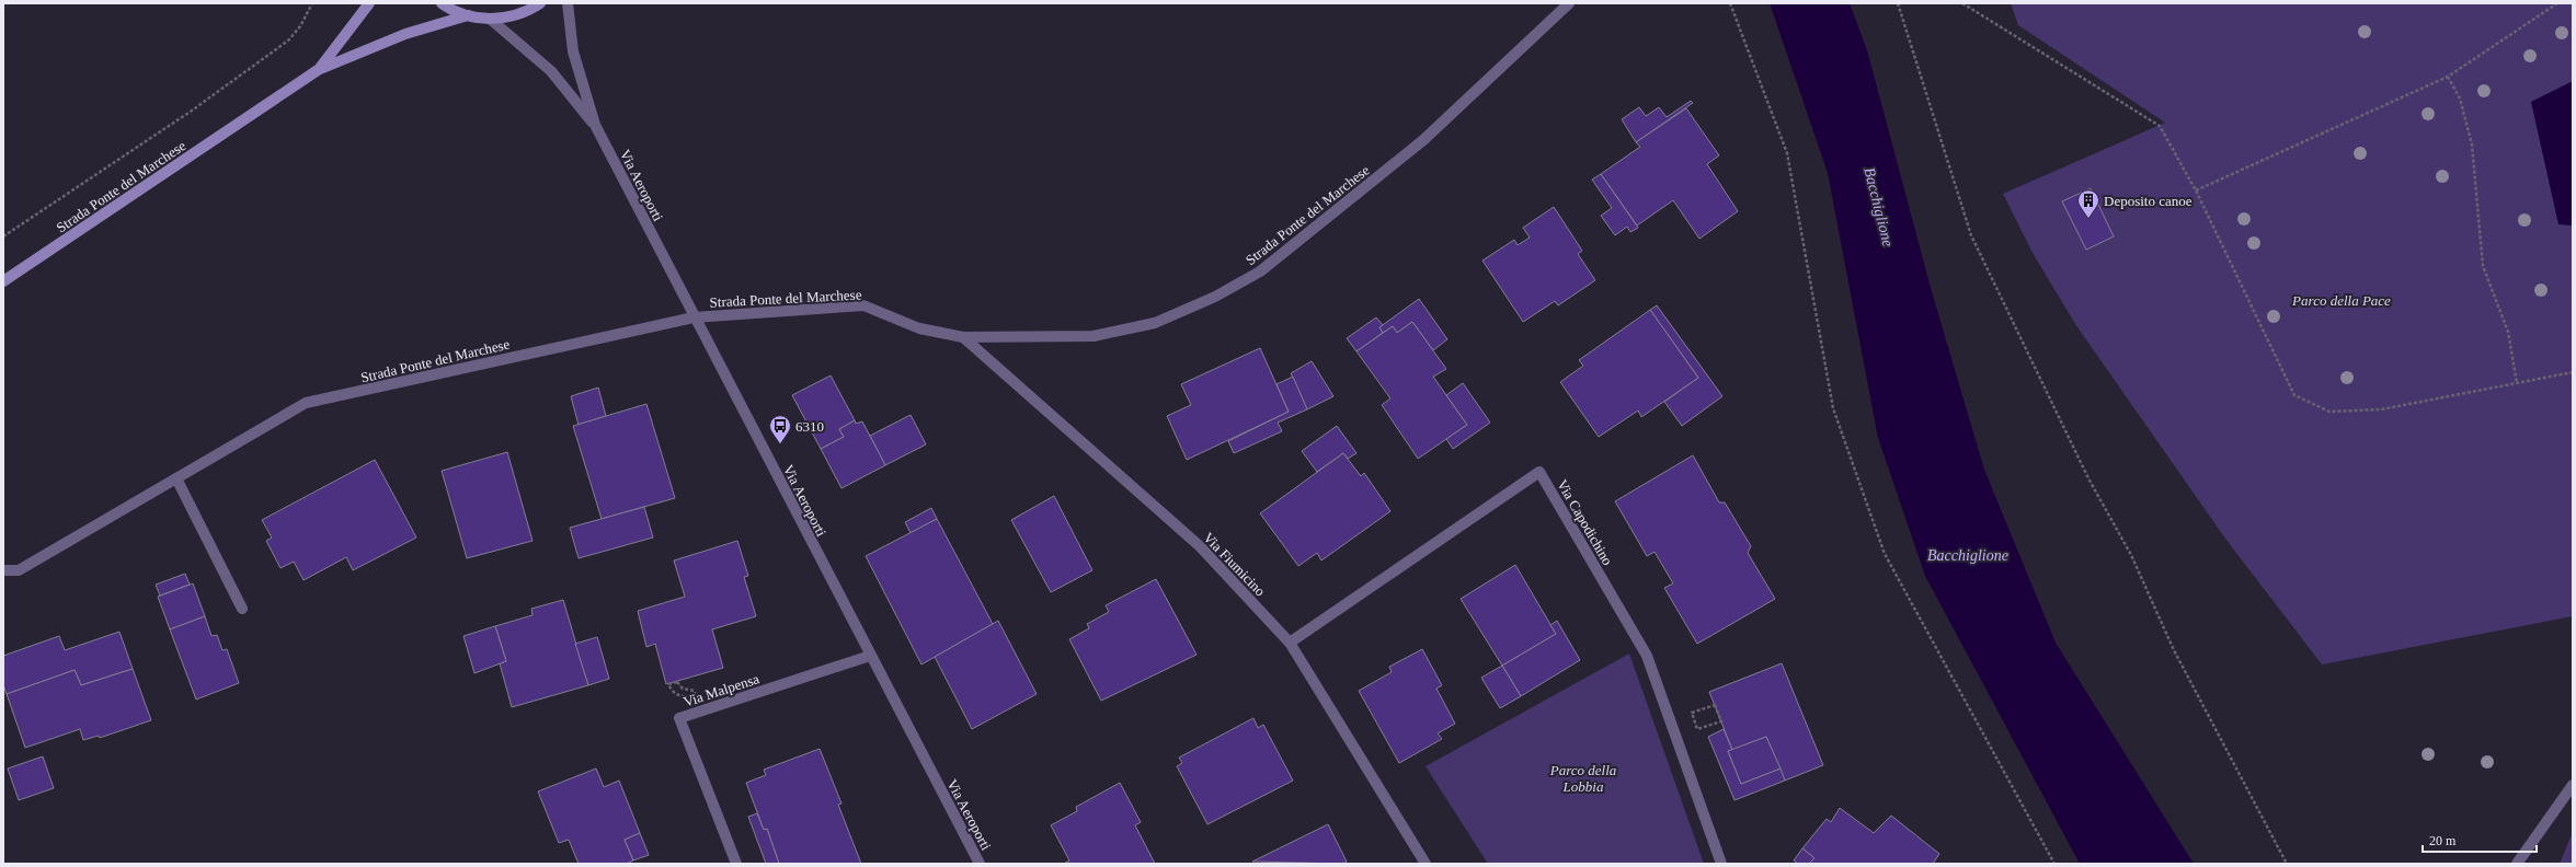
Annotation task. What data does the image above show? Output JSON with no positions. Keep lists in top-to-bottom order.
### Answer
{
  "streets": {
    "main road": ["Strada Ponte del Marchese"],
    "street": [
      "Via Aeroporti",
      "Via Capodichino",
      "Via Fiumicino",
      "Via Malpensa"
    ]
  },
  "crossings": [
    ["Via Aeroporti", "Strada Ponte del Marchese"],
    ["Via Aeroporti", "Via Malpensa"],
    ["Strada Ponte del Marchese", "Via Fiumicino"],
    ["Via Capodichino", "Via Fiumicino"]
  ],
  "water": ["Bacchiglione"],
  "parks": ["Parco della Pace", "Parco della Lobbia"],
  "places": {
    "building": ["Deposito canoe"],
    "bus stop": ["6310"]
  },
  "scale_bar": "20 m"
}
